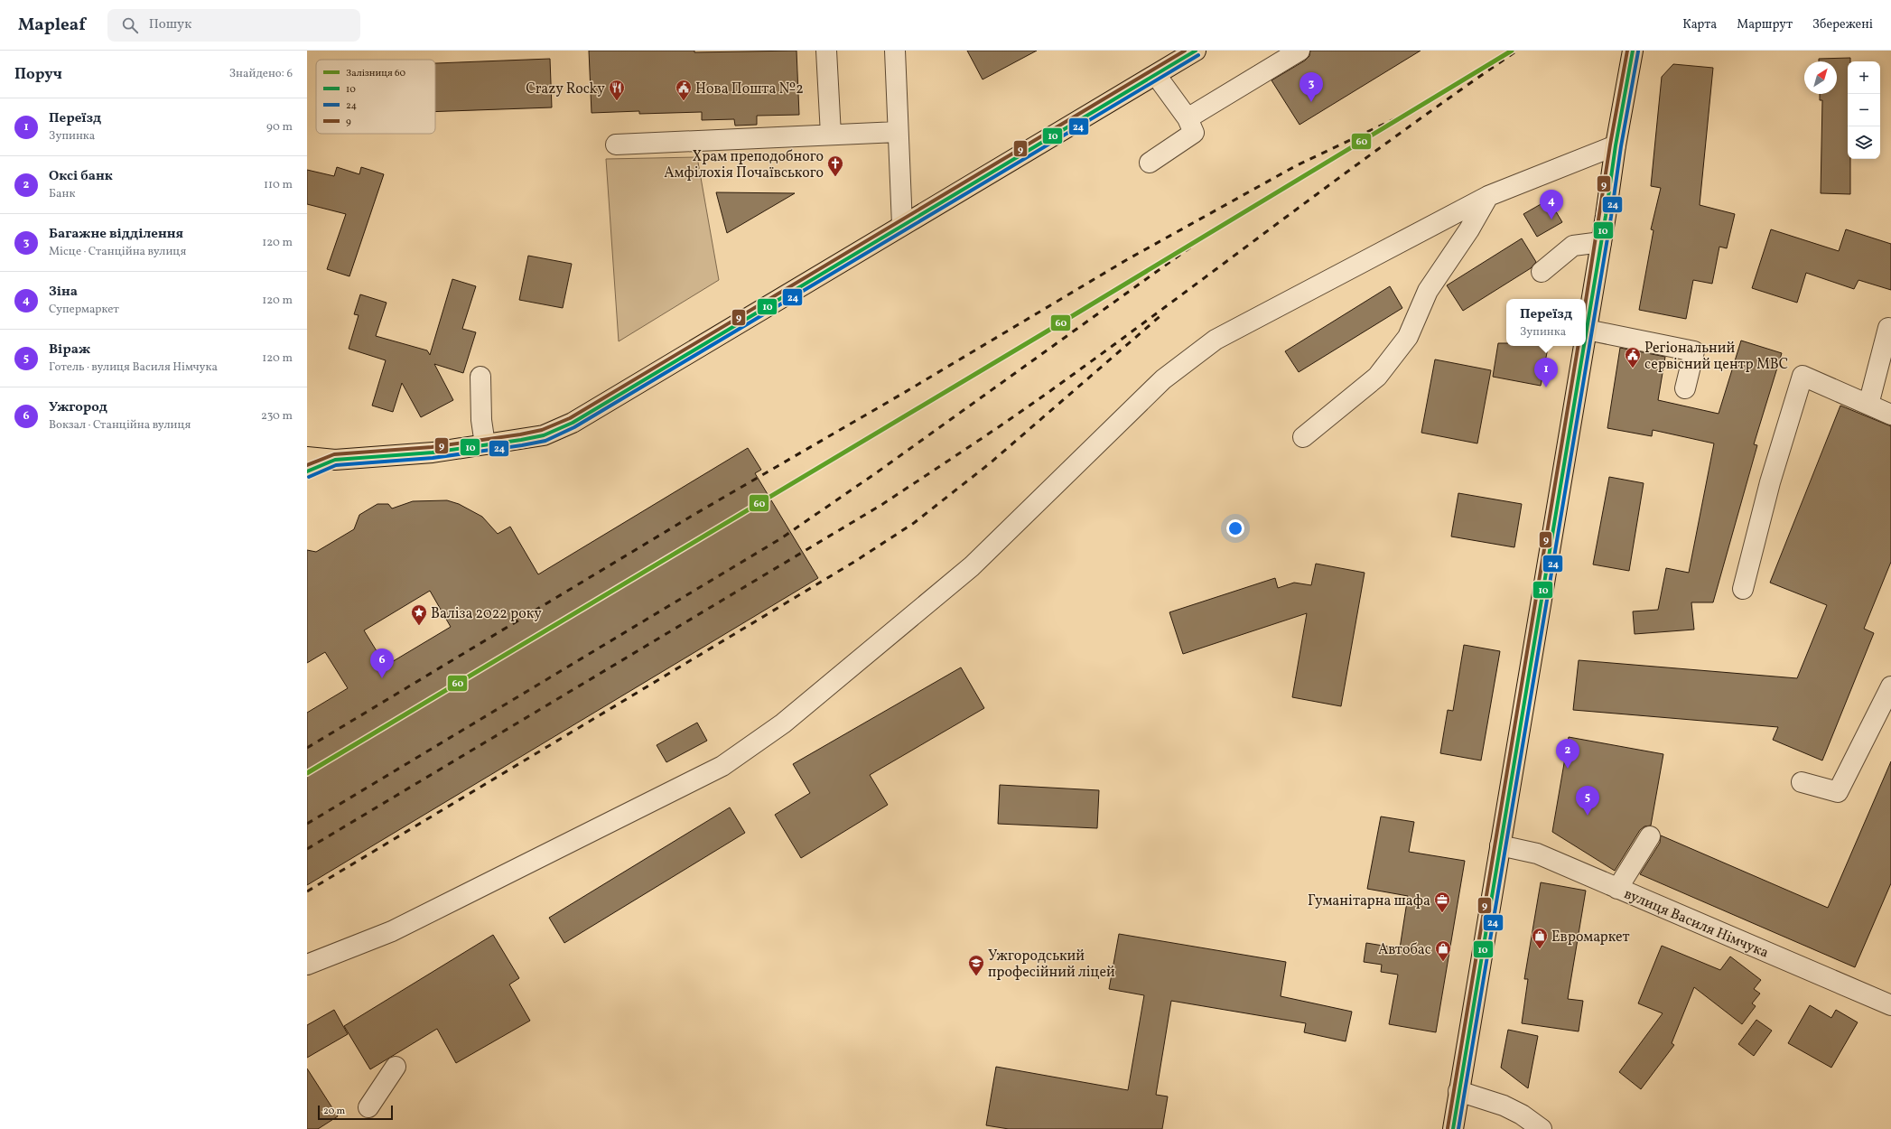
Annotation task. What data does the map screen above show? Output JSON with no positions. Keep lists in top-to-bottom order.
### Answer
{
  "streets": {
    "street": ["вулиця Василя Німчука"]
  },
  "places": {
    "restaurant": ["Crazy Rocky"],
    "public building": ["Нова Пошта №2", "Регіональний сервісний центр МВС"],
    "church": ["Храм преподобного Амфілохія Почаївського"],
    "place": ["Валіза 2022 року"],
    "office": ["Гуманітарна шафа"],
    "shop": ["Евромаркет", "Автобас"],
    "school or university": ["Ужгородський професійний ліцей"]
  },
  "lines": [
    "rail line 60",
    "transit line 10",
    "transit line 9",
    "transit line 24"
  ],
  "legend": [
    "Залізниця 60",
    "10",
    "24",
    "9"
  ],
  "scale_bar": "20 m",
  "north": "top right",
  "page": {
    "header": "Mapleaf",
    "search": "Пошук",
    "nav": ["Карта", "Маршрут", "Збережені"],
    "heading": ["Поруч", "Знайдено: 6"],
    "map_buttons": ["+", "−"],
    "pins": [
      "3",
      "4",
      "1",
      "6",
      "2",
      "5"
    ],
    "list": [
      {
        "mark": "1",
        "name": "Переїзд",
        "note": "Зупинка",
        "value": "90 m"
      },
      {
        "mark": "2",
        "name": "Оксі банк",
        "note": "Банк",
        "value": "110 m"
      },
      {
        "mark": "3",
        "name": "Багажне відділення",
        "note": "Місце · Станційна вулиця",
        "value": "120 m"
      },
      {
        "mark": "4",
        "name": "Зіна",
        "note": "Супермаркет",
        "value": "120 m"
      },
      {
        "mark": "5",
        "name": "Віраж",
        "note": "Готель · вулиця Василя Німчука",
        "value": "120 m"
      },
      {
        "mark": "6",
        "name": "Ужгород",
        "note": "Вокзал · Станційна вулиця",
        "value": "230 m"
      }
    ],
    "popup": ["Переїзд", "Зупинка"],
    "scale": "20 m"
  }
}
